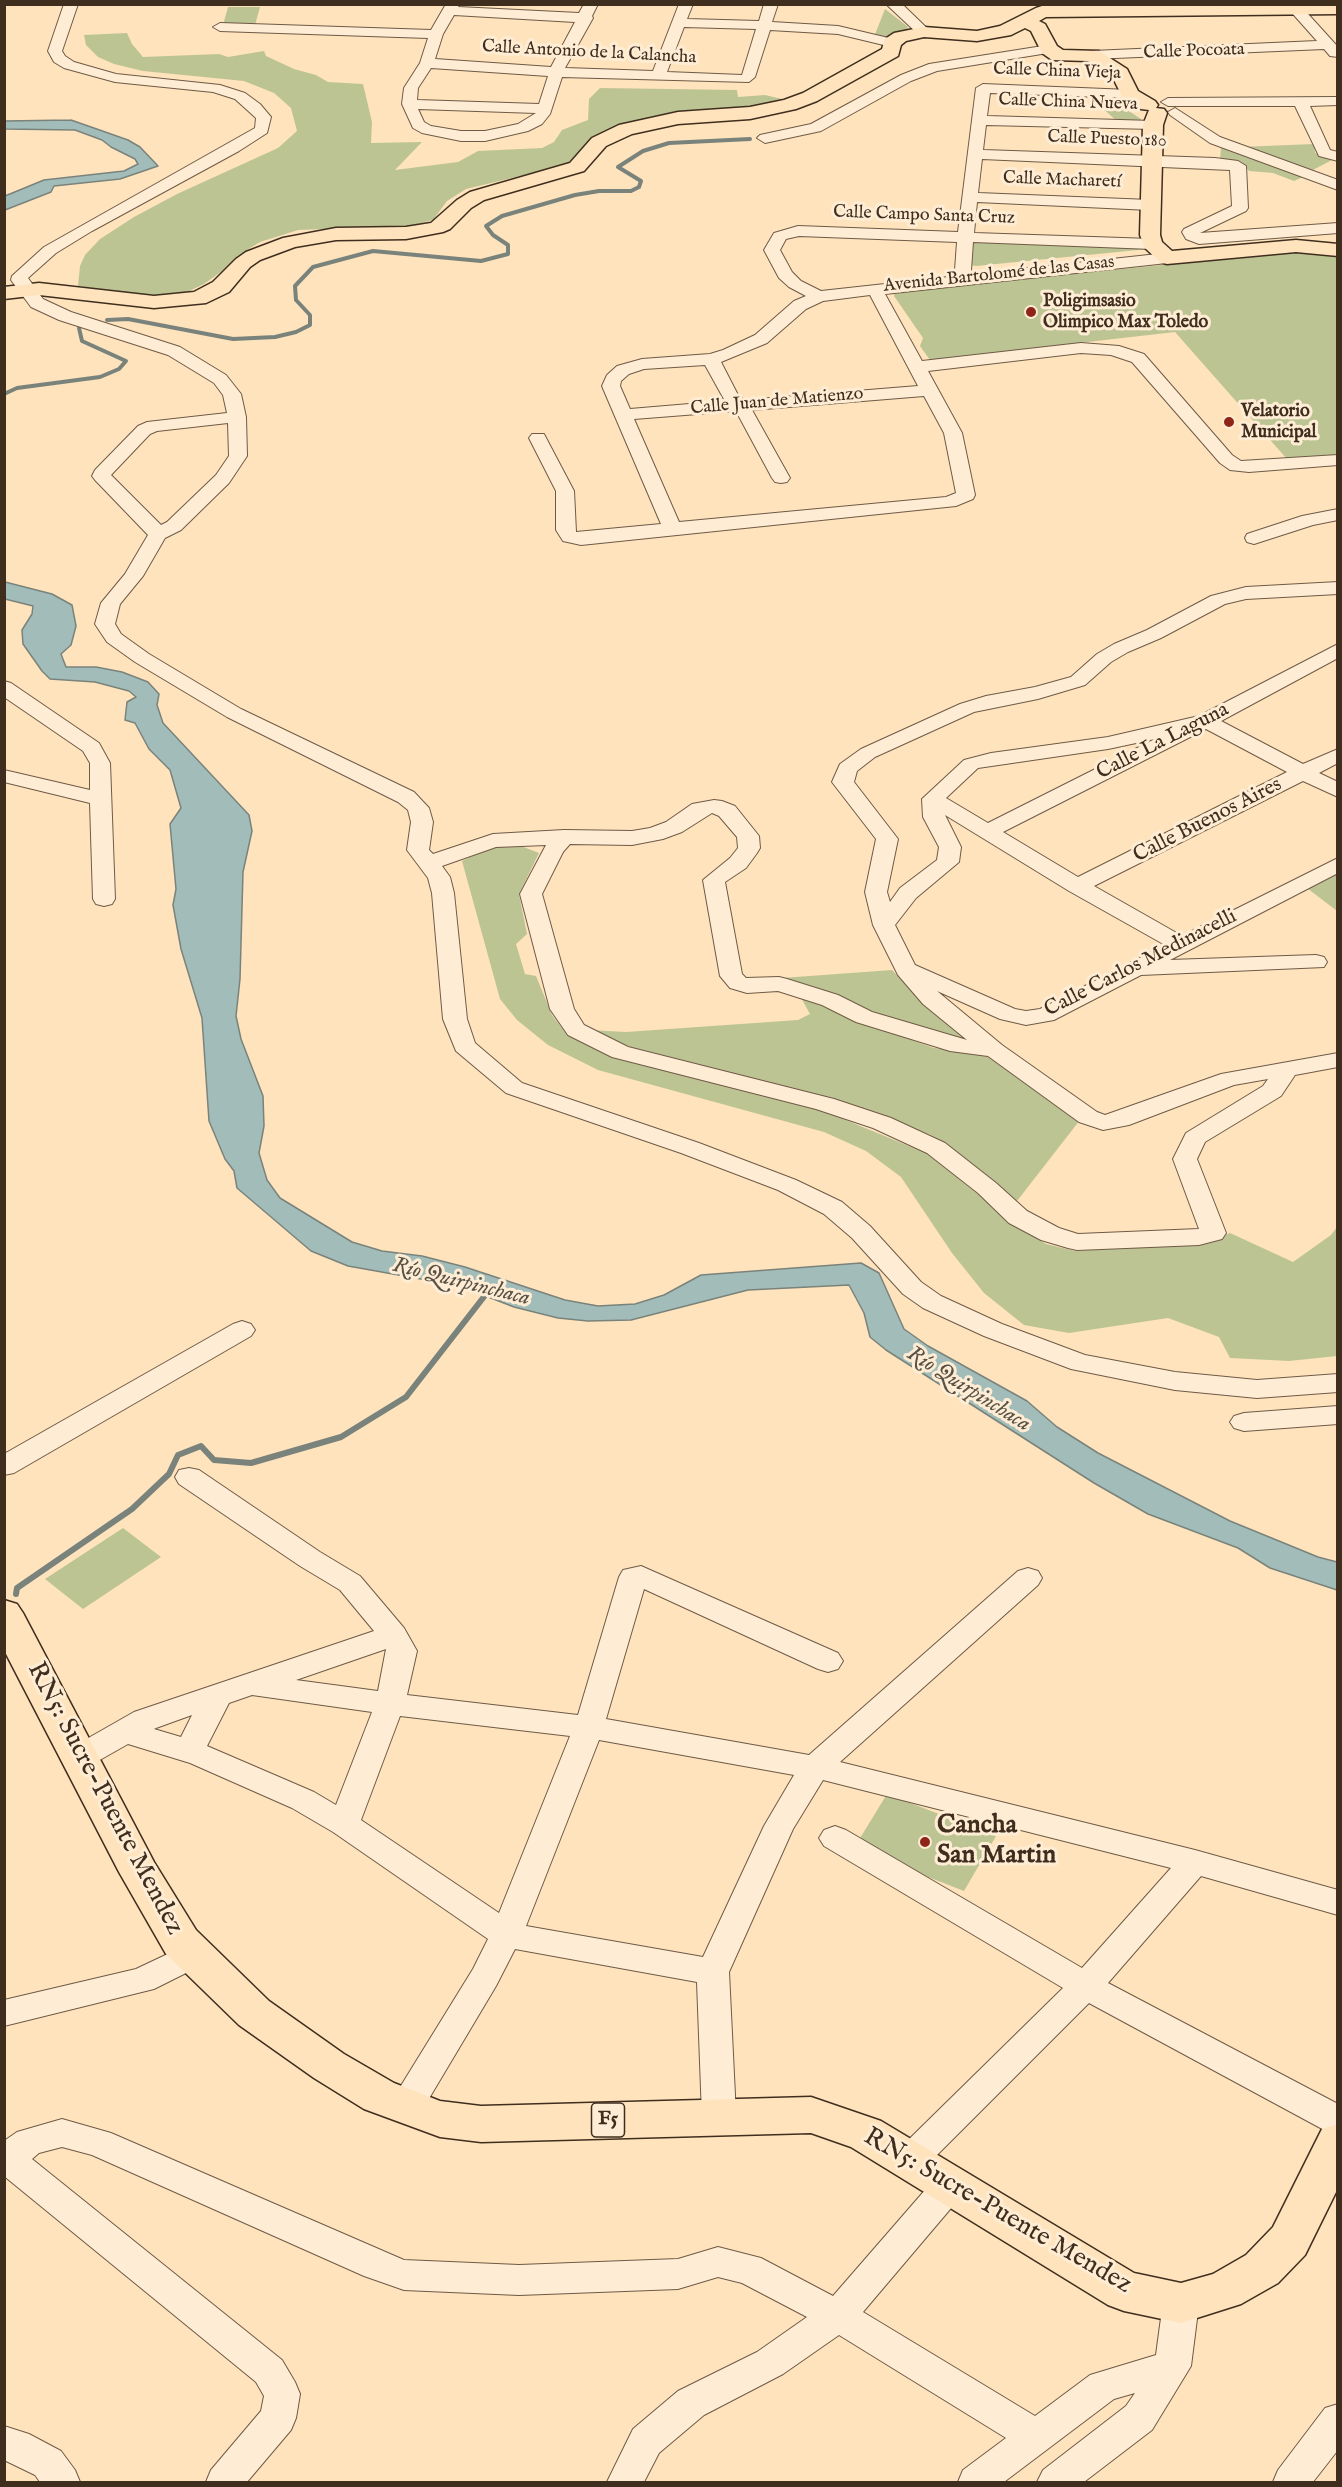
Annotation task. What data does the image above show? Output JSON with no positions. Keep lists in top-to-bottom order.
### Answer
{
  "streets": {
    "main road": [
      "Calle Pocoata",
      "Avenida Bartolomé de las Casas",
      "RN5: Sucre-Puente Mendez",
      "F5"
    ],
    "street": [
      "Calle Antonio de la Calancha",
      "Calle China Vieja",
      "Calle China Nueva",
      "Calle Puesto 180",
      "Calle Macharetí",
      "Calle Campo Santa Cruz",
      "Calle Juan de Matienzo",
      "Calle La Laguna",
      "Calle Buenos Aires",
      "Calle Carlos Medinacelli"
    ]
  },
  "crossings": [
    ["Calle China Vieja", "Calle China Nueva"],
    ["Calle Puesto 180", "Avenida Bartolomé de las Casas"],
    ["Calle Campo Santa Cruz", "Avenida Bartolomé de las Casas"]
  ],
  "water": ["Río Quirpinchaca"],
  "places": ["Poligimsasio Olimpico Max Toledo", "Velatorio Municipal", "Cancha San Martin"]
}
